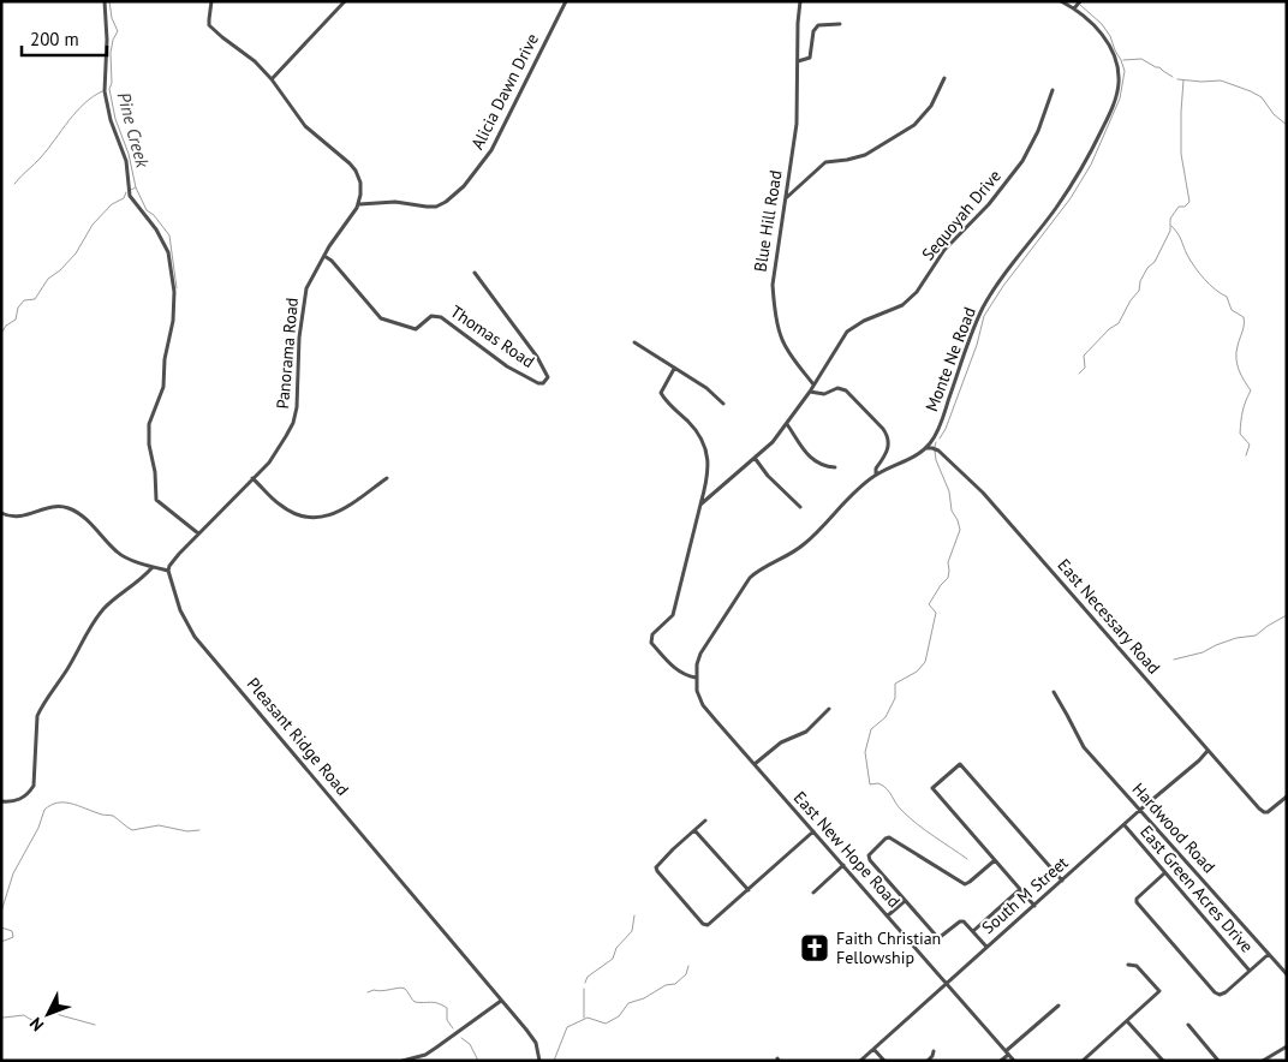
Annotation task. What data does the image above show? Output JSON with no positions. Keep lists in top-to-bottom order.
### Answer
{
  "streets": {
    "street": [
      "Alicia Dawn Drive",
      "Sequoyah Drive",
      "Blue Hill Road",
      "Thomas Road",
      "Panorama Road",
      "Monte Ne Road",
      "East Necessary Road",
      "Pleasant Ridge Road",
      "Hardwood Road",
      "East New Hope Road",
      "East Green Acres Drive",
      "South M Street"
    ]
  },
  "crossings": [
    ["Alicia Dawn Drive", "Panorama Road"],
    ["Sequoyah Drive", "Blue Hill Road"],
    ["Thomas Road", "Panorama Road"],
    ["Panorama Road", "Pleasant Ridge Road"],
    ["Monte Ne Road", "East Necessary Road"],
    ["Monte Ne Road", "East New Hope Road"],
    ["East Necessary Road", "South M Street"],
    ["Hardwood Road", "South M Street"],
    ["East New Hope Road", "South M Street"],
    ["East Green Acres Drive", "South M Street"]
  ],
  "water": ["Pine Creek"],
  "places": {
    "church": ["Faith Christian Fellowship"]
  },
  "scale_bar": "200 m",
  "north": "bottom left"
}
